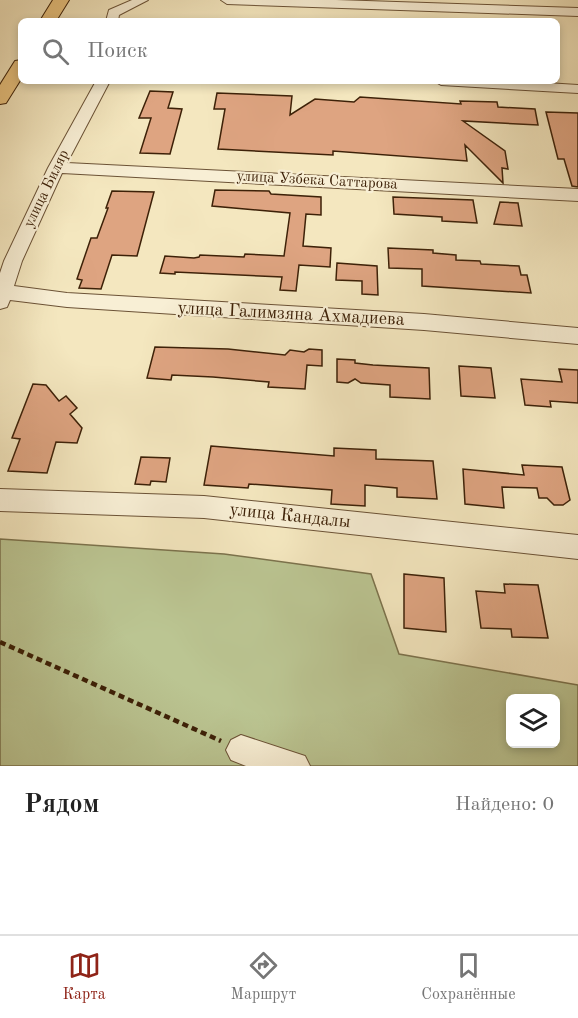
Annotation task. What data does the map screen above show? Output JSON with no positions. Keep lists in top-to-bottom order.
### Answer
{
  "streets": {
    "street": [
      "улица Узбека Саттарова",
      "улица Биляр",
      "улица Галимзяна Ахмадиева",
      "улица Кандалы"
    ]
  },
  "crossings": [
    ["улица Узбека Саттарова", "улица Биляр"],
    ["улица Биляр", "улица Галимзяна Ахмадиева"]
  ],
  "page": {
    "search": "Поиск",
    "heading": ["Рядом", "Найдено: 0"],
    "nav": ["Карта", "Маршрут", "Сохранённые"]
  }
}
